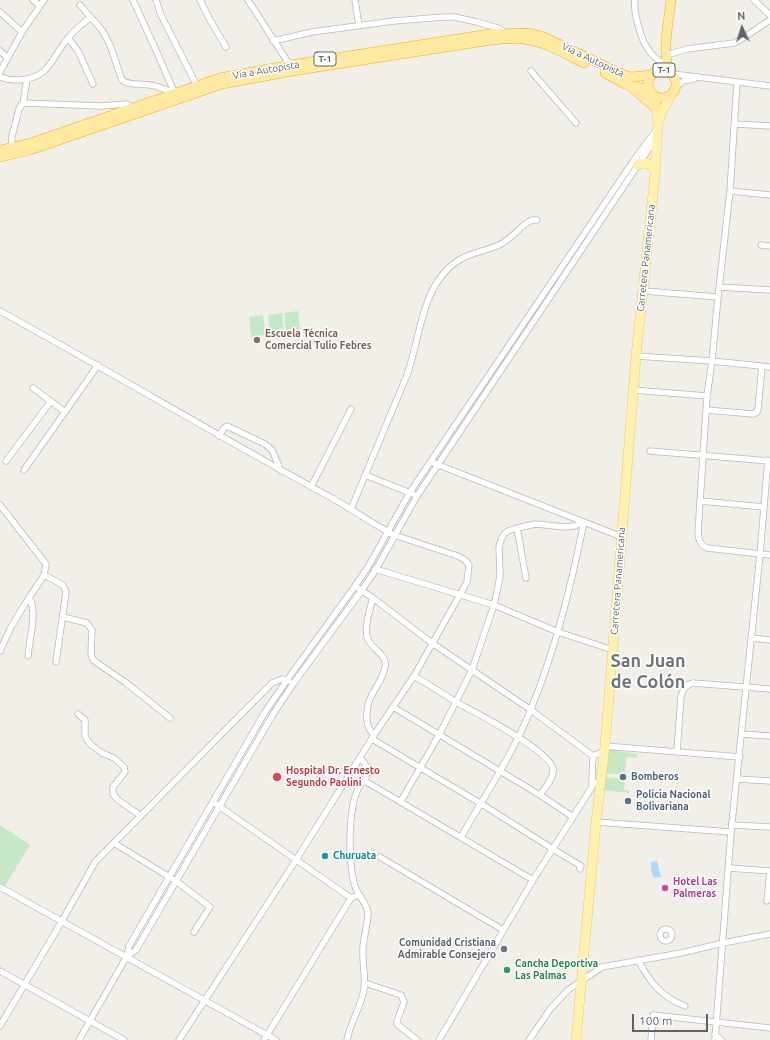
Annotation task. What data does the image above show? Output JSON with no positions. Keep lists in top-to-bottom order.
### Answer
{
  "streets": {
    "highway": ["T-1", "Vía a Autopista"],
    "main road": ["Carretera Panamericana"]
  },
  "crossings": [
    ["T-1", "Vía a Autopista"],
    ["T-1", "Carretera Panamericana"],
    ["Vía a Autopista", "Carretera Panamericana"]
  ],
  "districts": ["San Juan de Colón"],
  "places": [
    "Escuela Técnica Comercial Tulio Febres",
    "Hospital Dr. Ernesto Segundo Paolini",
    "Bomberos",
    "Policia Nacional Bolivariana",
    "Churuata",
    "Hotel Las Palmeras",
    "Comunidad Cristiana Admirable Consejero",
    "Cancha Deportiva Las Palmas"
  ],
  "scale_bar": "100 m",
  "north": "top"
}
